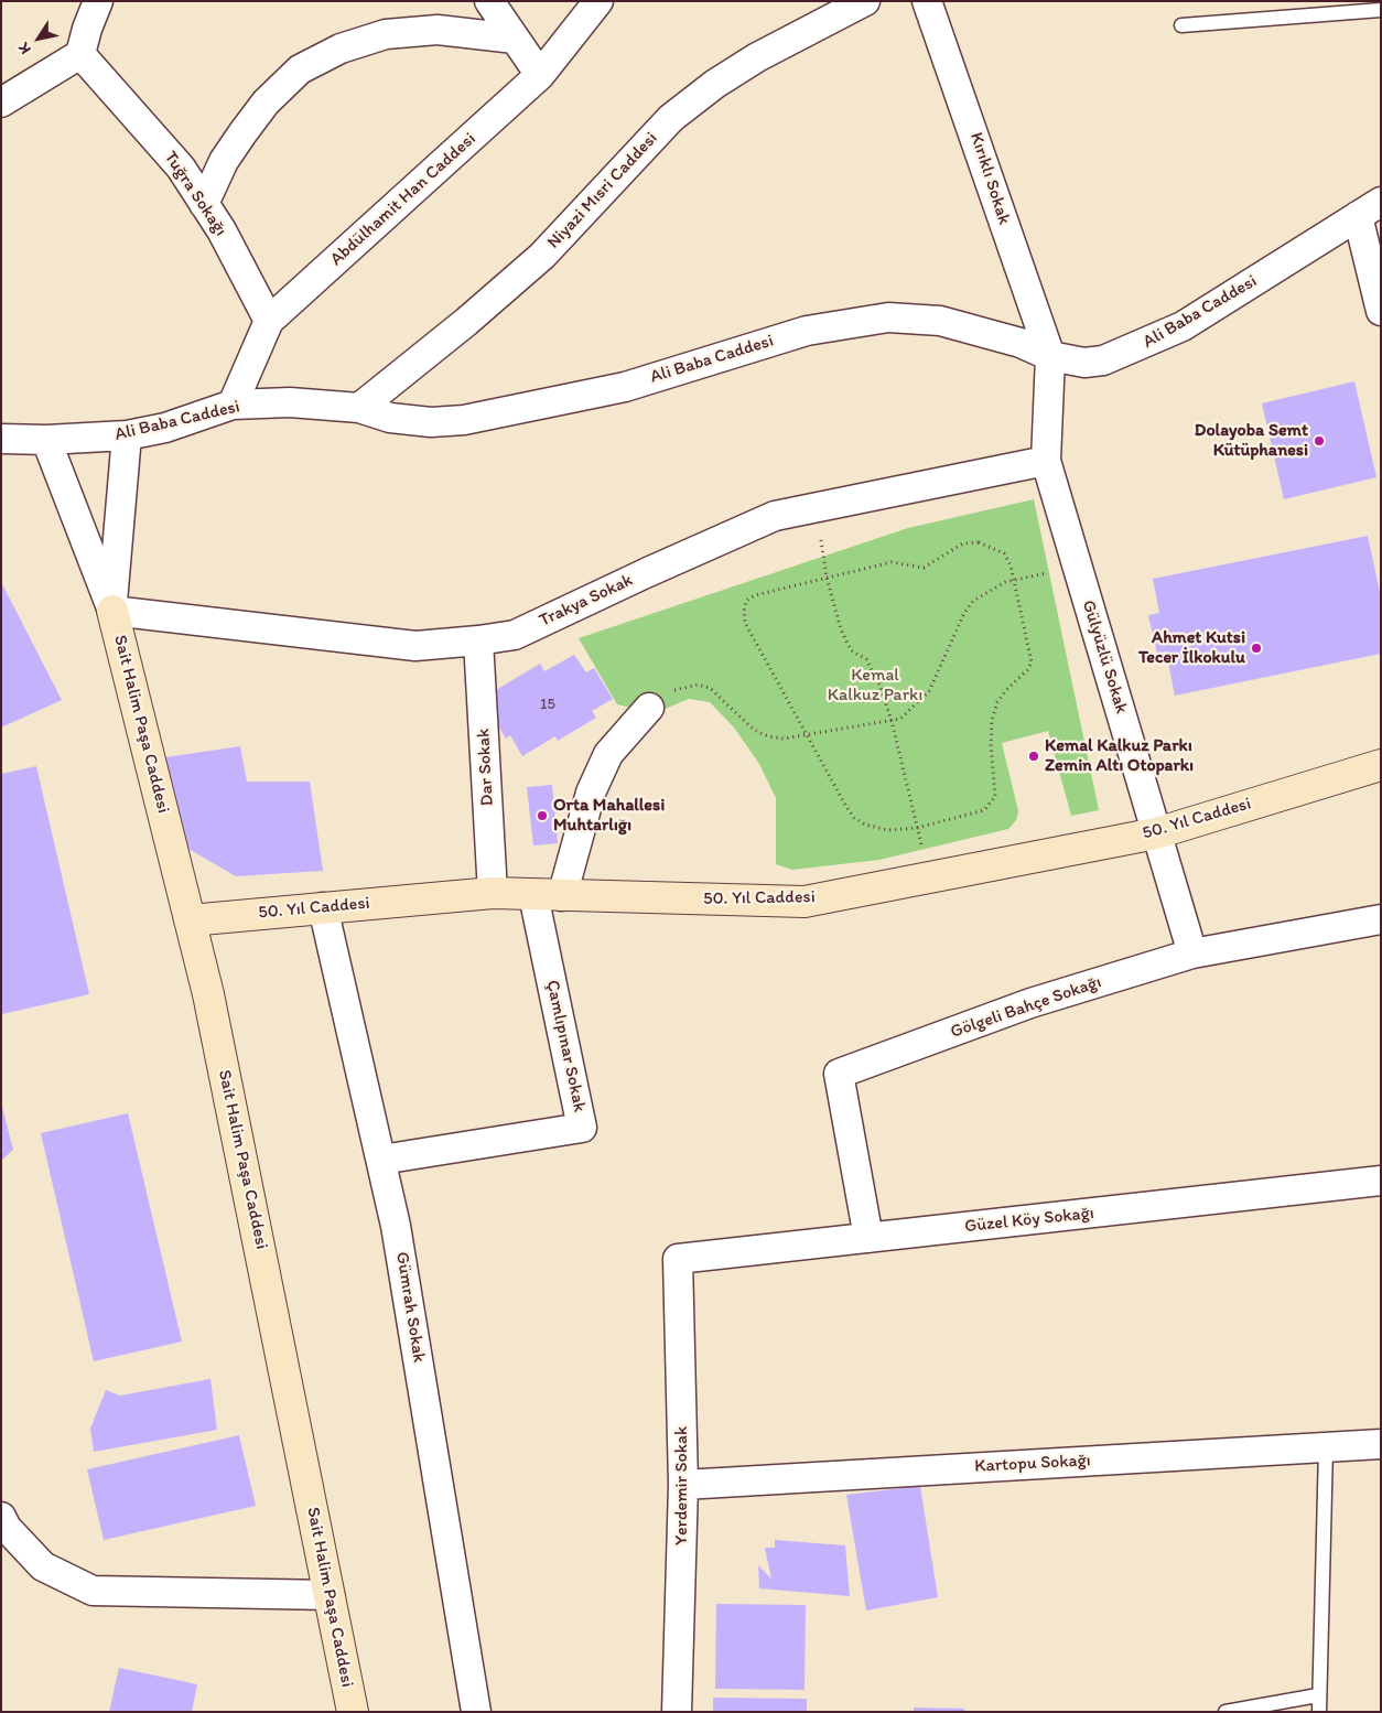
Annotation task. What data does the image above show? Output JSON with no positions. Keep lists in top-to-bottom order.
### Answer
{
  "streets": {
    "street": [
      "Kırıklı Sokak",
      "Niyazi Mısri Caddesi",
      "Tuğra Sokağı",
      "Abdülhamit Han Caddesi",
      "Ali Baba Caddesi",
      "Trakya Sokak",
      "Gülyüzlü Sokak",
      "Sait Halim Paşa Caddesi",
      "Dar Sokak",
      "50. Yıl Caddesi",
      "Gölgeli Bahçe Sokağı",
      "Çamlıpınar Sokak",
      "Güzel Köy Sokağı",
      "Gümrah Sokak",
      "Kartopu Sokağı",
      "Yerdemir Sokak"
    ]
  },
  "crossings": [
    ["Kırıklı Sokak", "Ali Baba Caddesi"],
    ["Kırıklı Sokak", "Gülyüzlü Sokak"],
    ["Niyazi Mısri Caddesi", "Ali Baba Caddesi"],
    ["Tuğra Sokağı", "Abdülhamit Han Caddesi"],
    ["Abdülhamit Han Caddesi", "Ali Baba Caddesi"],
    ["Ali Baba Caddesi", "Gülyüzlü Sokak"],
    ["Trakya Sokak", "Gülyüzlü Sokak"],
    ["Trakya Sokak", "Sait Halim Paşa Caddesi"],
    ["Trakya Sokak", "Dar Sokak"],
    ["Gülyüzlü Sokak", "50. Yıl Caddesi"],
    ["Gülyüzlü Sokak", "Gölgeli Bahçe Sokağı"],
    ["Sait Halim Paşa Caddesi", "50. Yıl Caddesi"],
    ["Dar Sokak", "50. Yıl Caddesi"],
    ["50. Yıl Caddesi", "Çamlıpınar Sokak"],
    ["50. Yıl Caddesi", "Gümrah Sokak"],
    ["Gölgeli Bahçe Sokağı", "Güzel Köy Sokağı"],
    ["Çamlıpınar Sokak", "Gümrah Sokak"],
    ["Güzel Köy Sokağı", "Yerdemir Sokak"],
    ["Kartopu Sokağı", "Yerdemir Sokak"]
  ],
  "parks": ["Kemal Kalkuz Parkı"],
  "places": [
    "Dolayoba Semt Kütüphanesi",
    "Ahmet Kutsi Tecer İlkokulu",
    "Kemal Kalkuz Parkı Zemin Altı Otoparkı",
    "Orta Mahallesi Muhtarlığı"
  ],
  "house_numbers": ["15"],
  "north": "bottom left"
}
